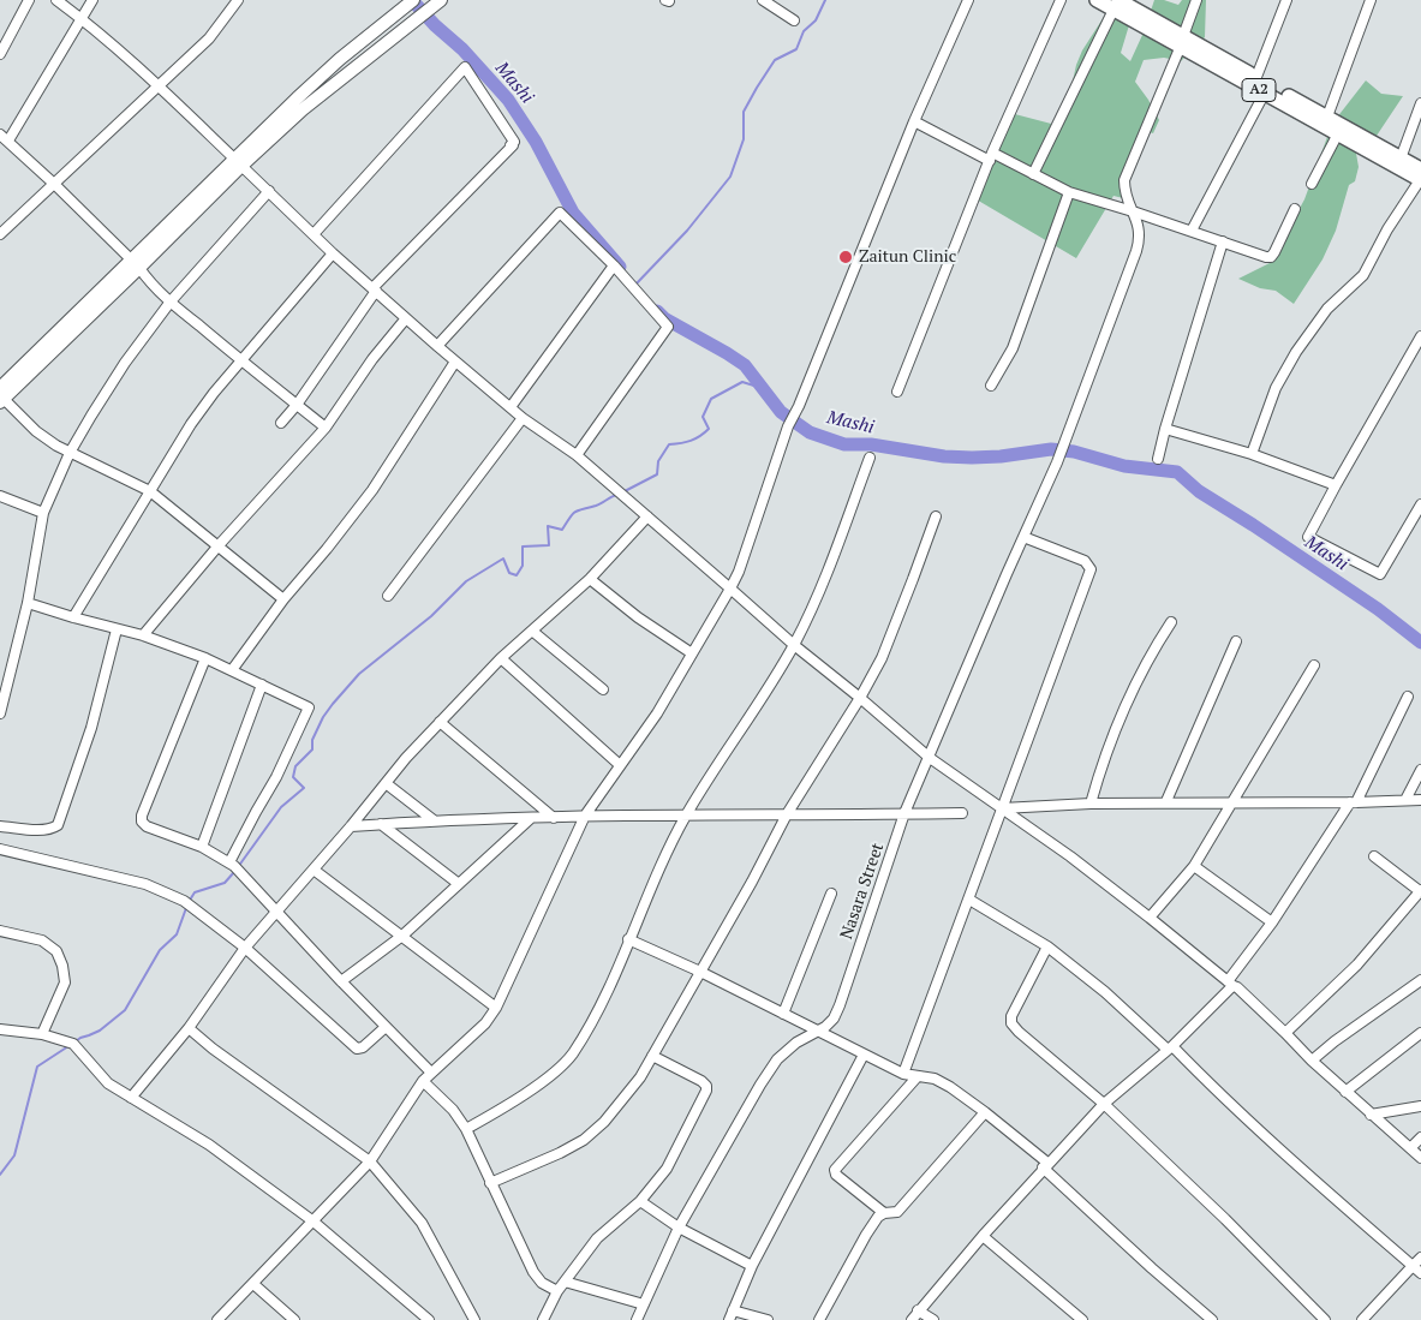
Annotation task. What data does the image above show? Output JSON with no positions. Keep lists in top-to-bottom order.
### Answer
{
  "streets": {
    "highway": ["A2"],
    "street": ["Nasara Street"]
  },
  "crossings": [
    ["A2", "Nasara Street"]
  ],
  "water": ["Mashi"],
  "places": ["Zaitun Clinic"]
}
